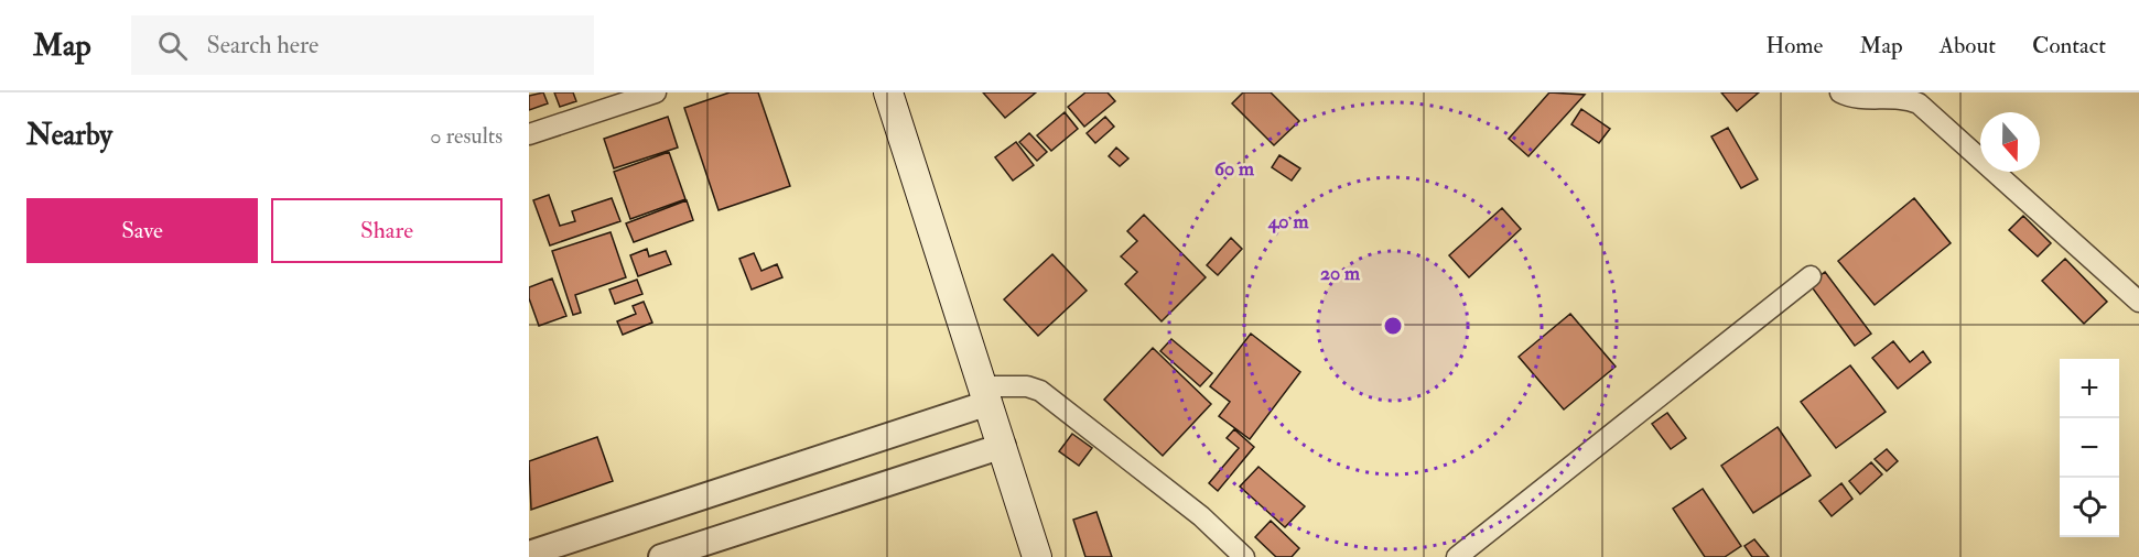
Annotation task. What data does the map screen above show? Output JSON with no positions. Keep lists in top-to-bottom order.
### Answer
{
  "north": "bottom",
  "page": {
    "header": "Map",
    "search": "Search here",
    "nav": [
      "Home",
      "Map",
      "About",
      "Contact"
    ],
    "heading": ["Nearby", "0 results"],
    "buttons": ["Save", "Share"],
    "map_buttons": ["+", "−"]
  },
  "rings": ["60 m", "40 m", "20 m"]
}
